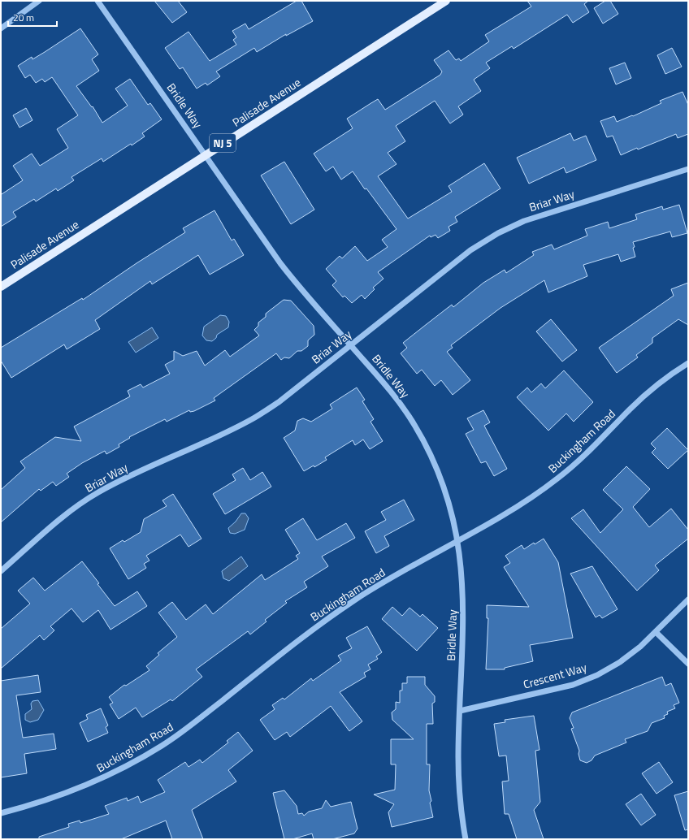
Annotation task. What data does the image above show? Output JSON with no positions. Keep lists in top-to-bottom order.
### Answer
{
  "streets": {
    "main road": ["Palisade Avenue", "NJ 5"],
    "street": [
      "Bridle Way",
      "Briar Way",
      "Buckingham Road",
      "Crescent Way"
    ]
  },
  "crossings": [
    ["Palisade Avenue", "Bridle Way"],
    ["Bridle Way", "Briar Way"],
    ["Bridle Way", "Buckingham Road"],
    ["Bridle Way", "Crescent Way"]
  ],
  "scale_bar": "20 m"
}
